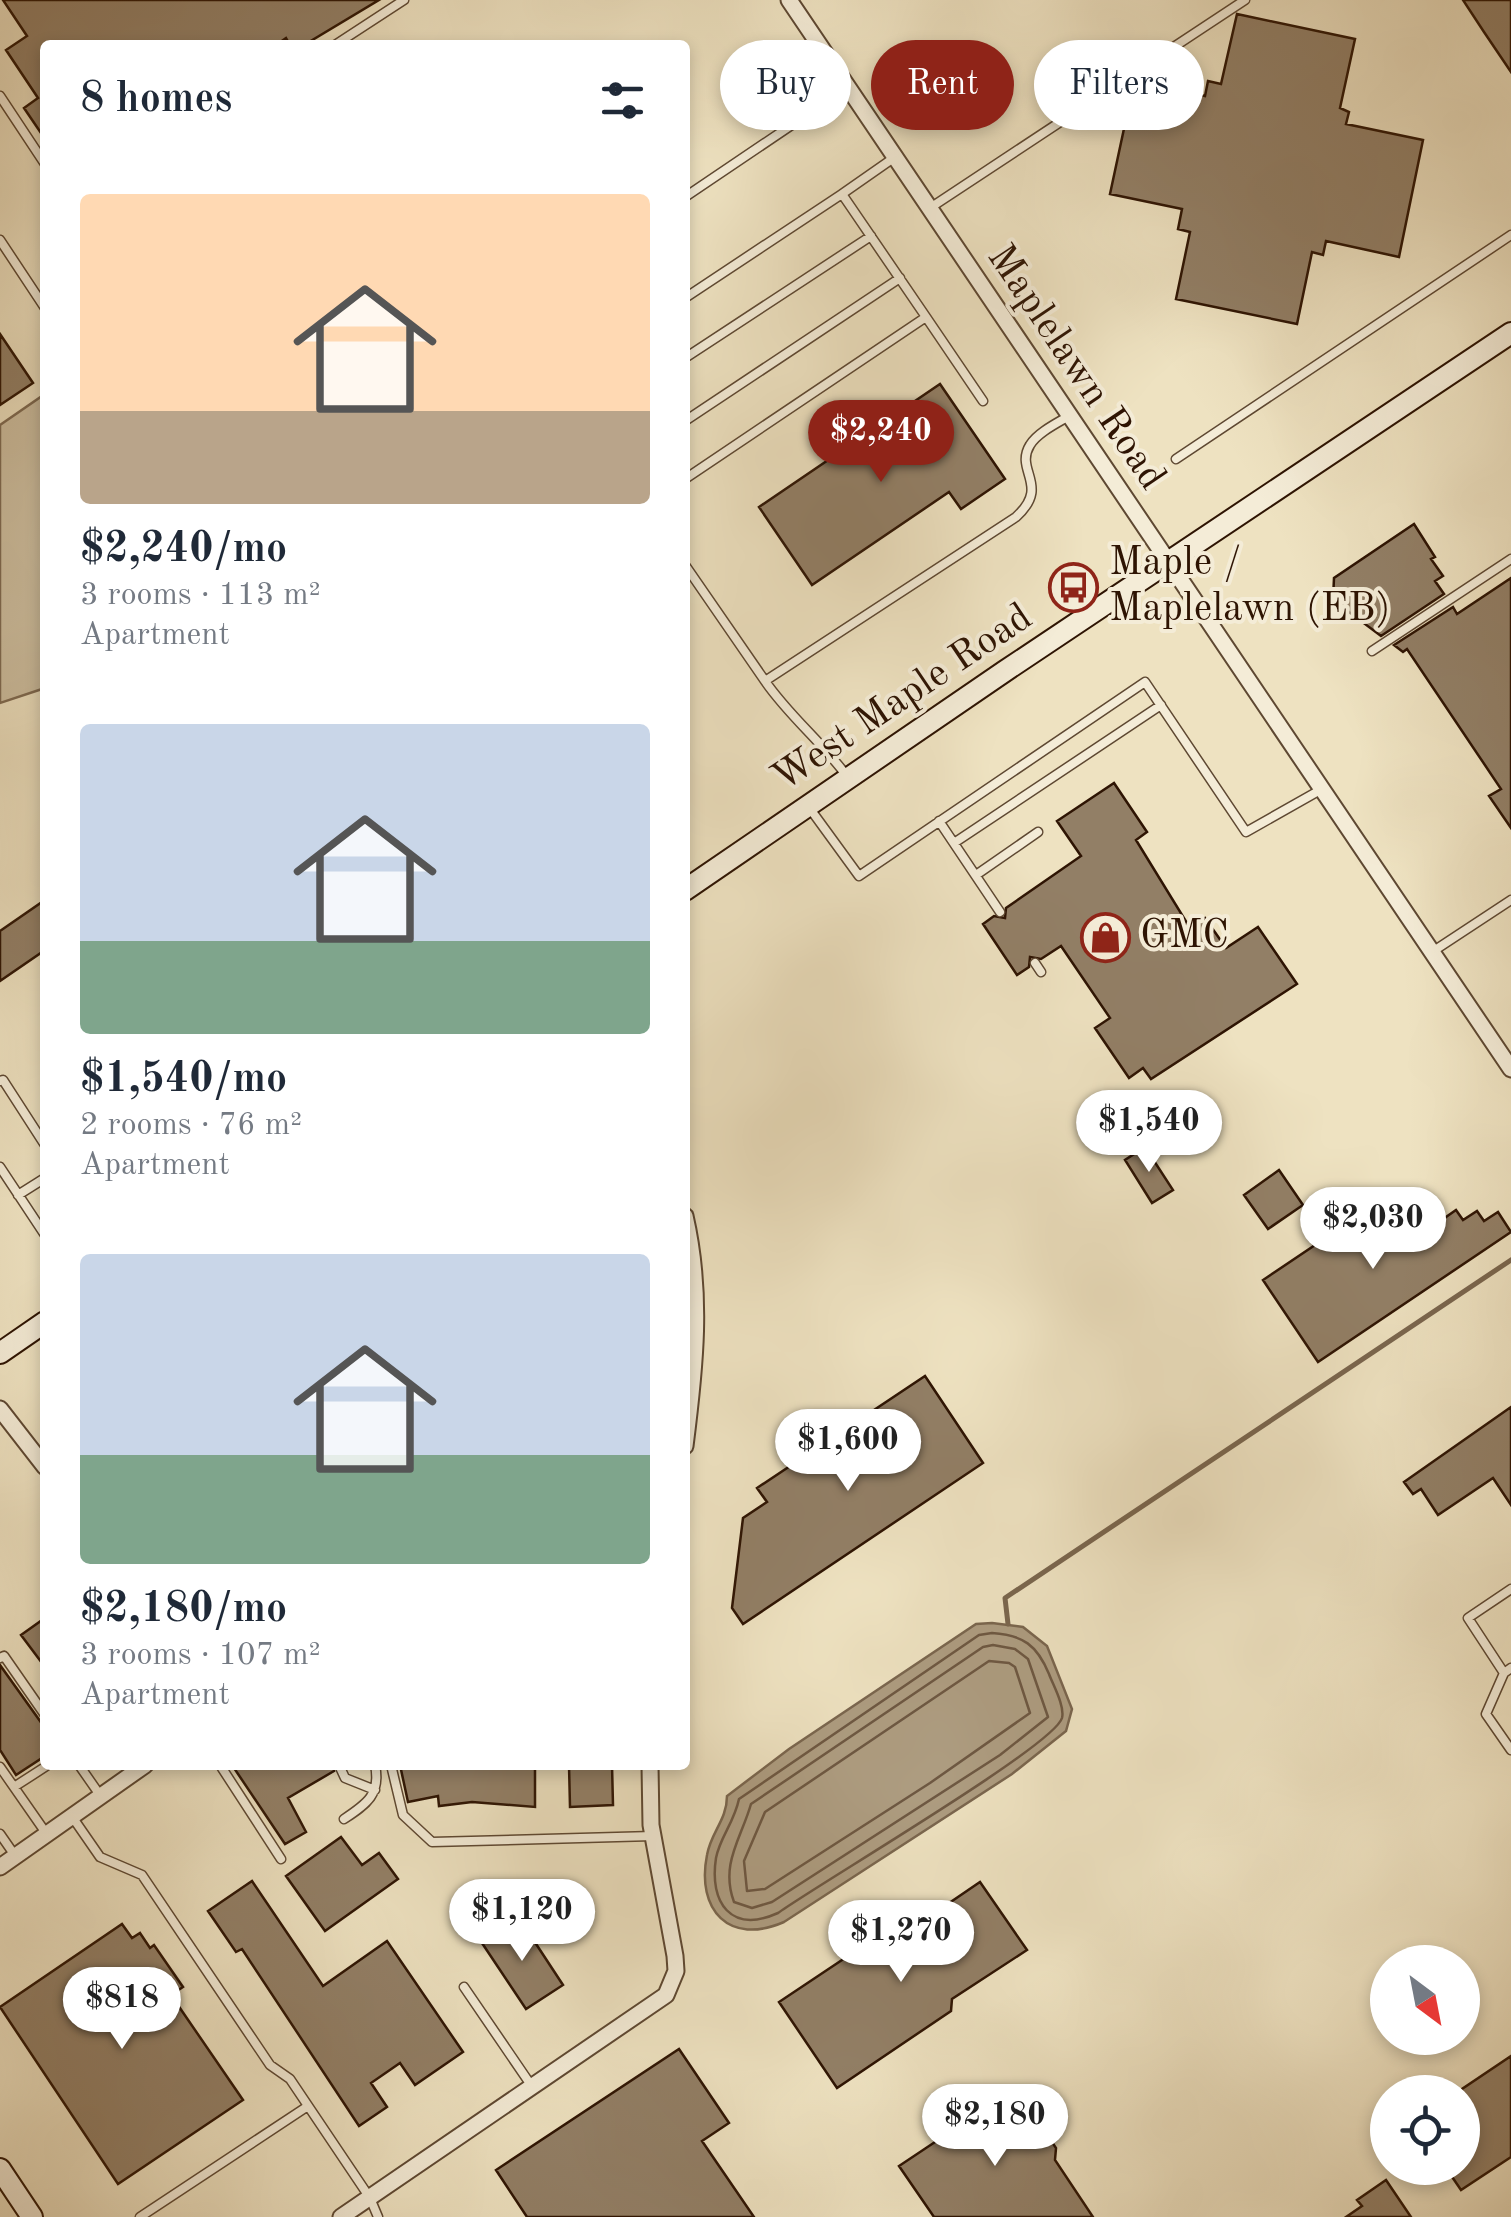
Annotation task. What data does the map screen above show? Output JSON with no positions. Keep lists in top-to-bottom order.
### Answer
{
  "streets": {
    "main road": ["West Maple Road"],
    "street": ["Maplelawn Road"]
  },
  "crossings": [
    ["Maplelawn Road", "West Maple Road"]
  ],
  "places": {
    "bus stop": ["Maple / Maplelawn (EB)"],
    "shop": ["GMC"]
  },
  "north": "bottom right",
  "page": {
    "chip": ["Buy", "Rent", "Filters"],
    "heading": "8 homes",
    "list": [
      {
        "name": "$2,240/mo",
        "note": "3 rooms · 113 m² · Apartment"
      },
      {
        "name": "$1,540/mo",
        "note": "2 rooms · 76 m² · Apartment"
      },
      {
        "name": "$2,180/mo",
        "note": "3 rooms · 107 m² · Apartment"
      }
    ],
    "price": [
      "$2,240",
      "$1,540",
      "$2,030",
      "$1,600",
      "$1,120",
      "$1,270",
      "$818",
      "$2,180"
    ]
  }
}
